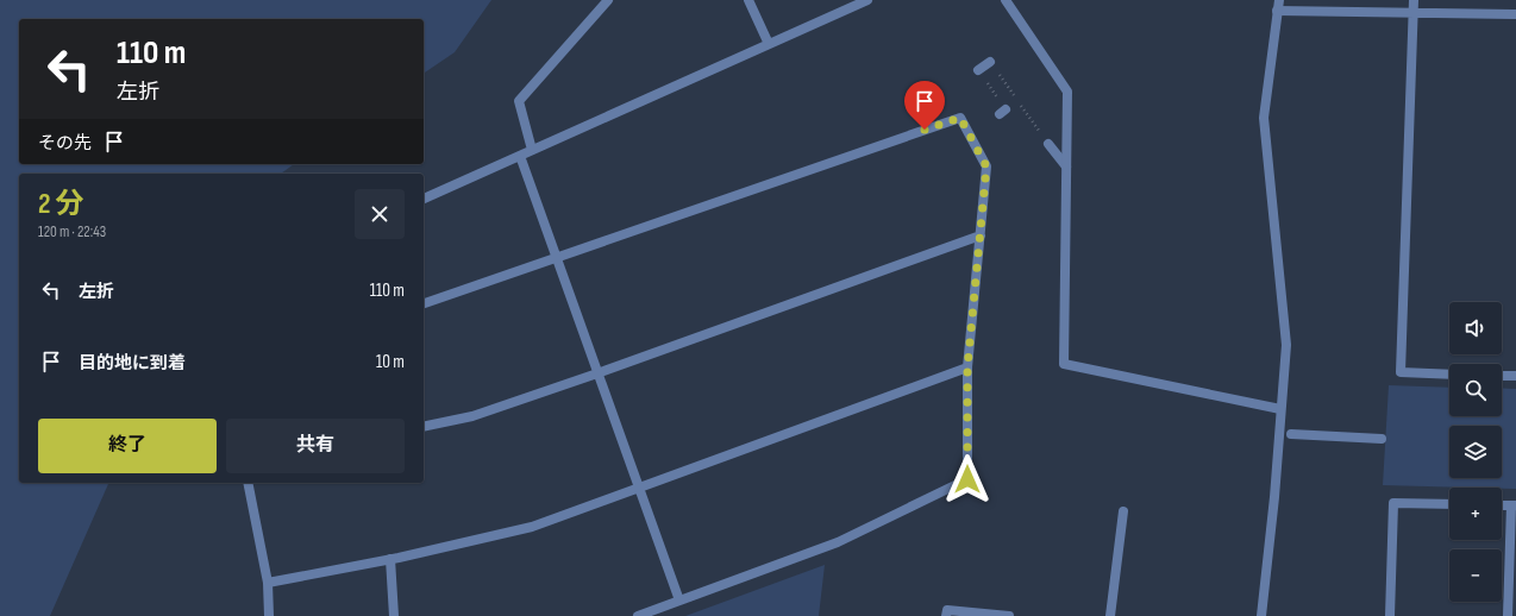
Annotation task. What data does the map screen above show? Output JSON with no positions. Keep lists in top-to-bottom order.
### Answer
{
  "page": {
    "turn": ["110 m", "左折"],
    "then": "その先",
    "heading": ["2 分", "120 m · 22:43"],
    "list": [
      {
        "name": "左折",
        "value": "110 m"
      },
      {
        "name": "目的地に到着",
        "value": "10 m"
      }
    ],
    "map_buttons": ["+", "−"],
    "buttons": ["終了", "共有"]
  }
}
